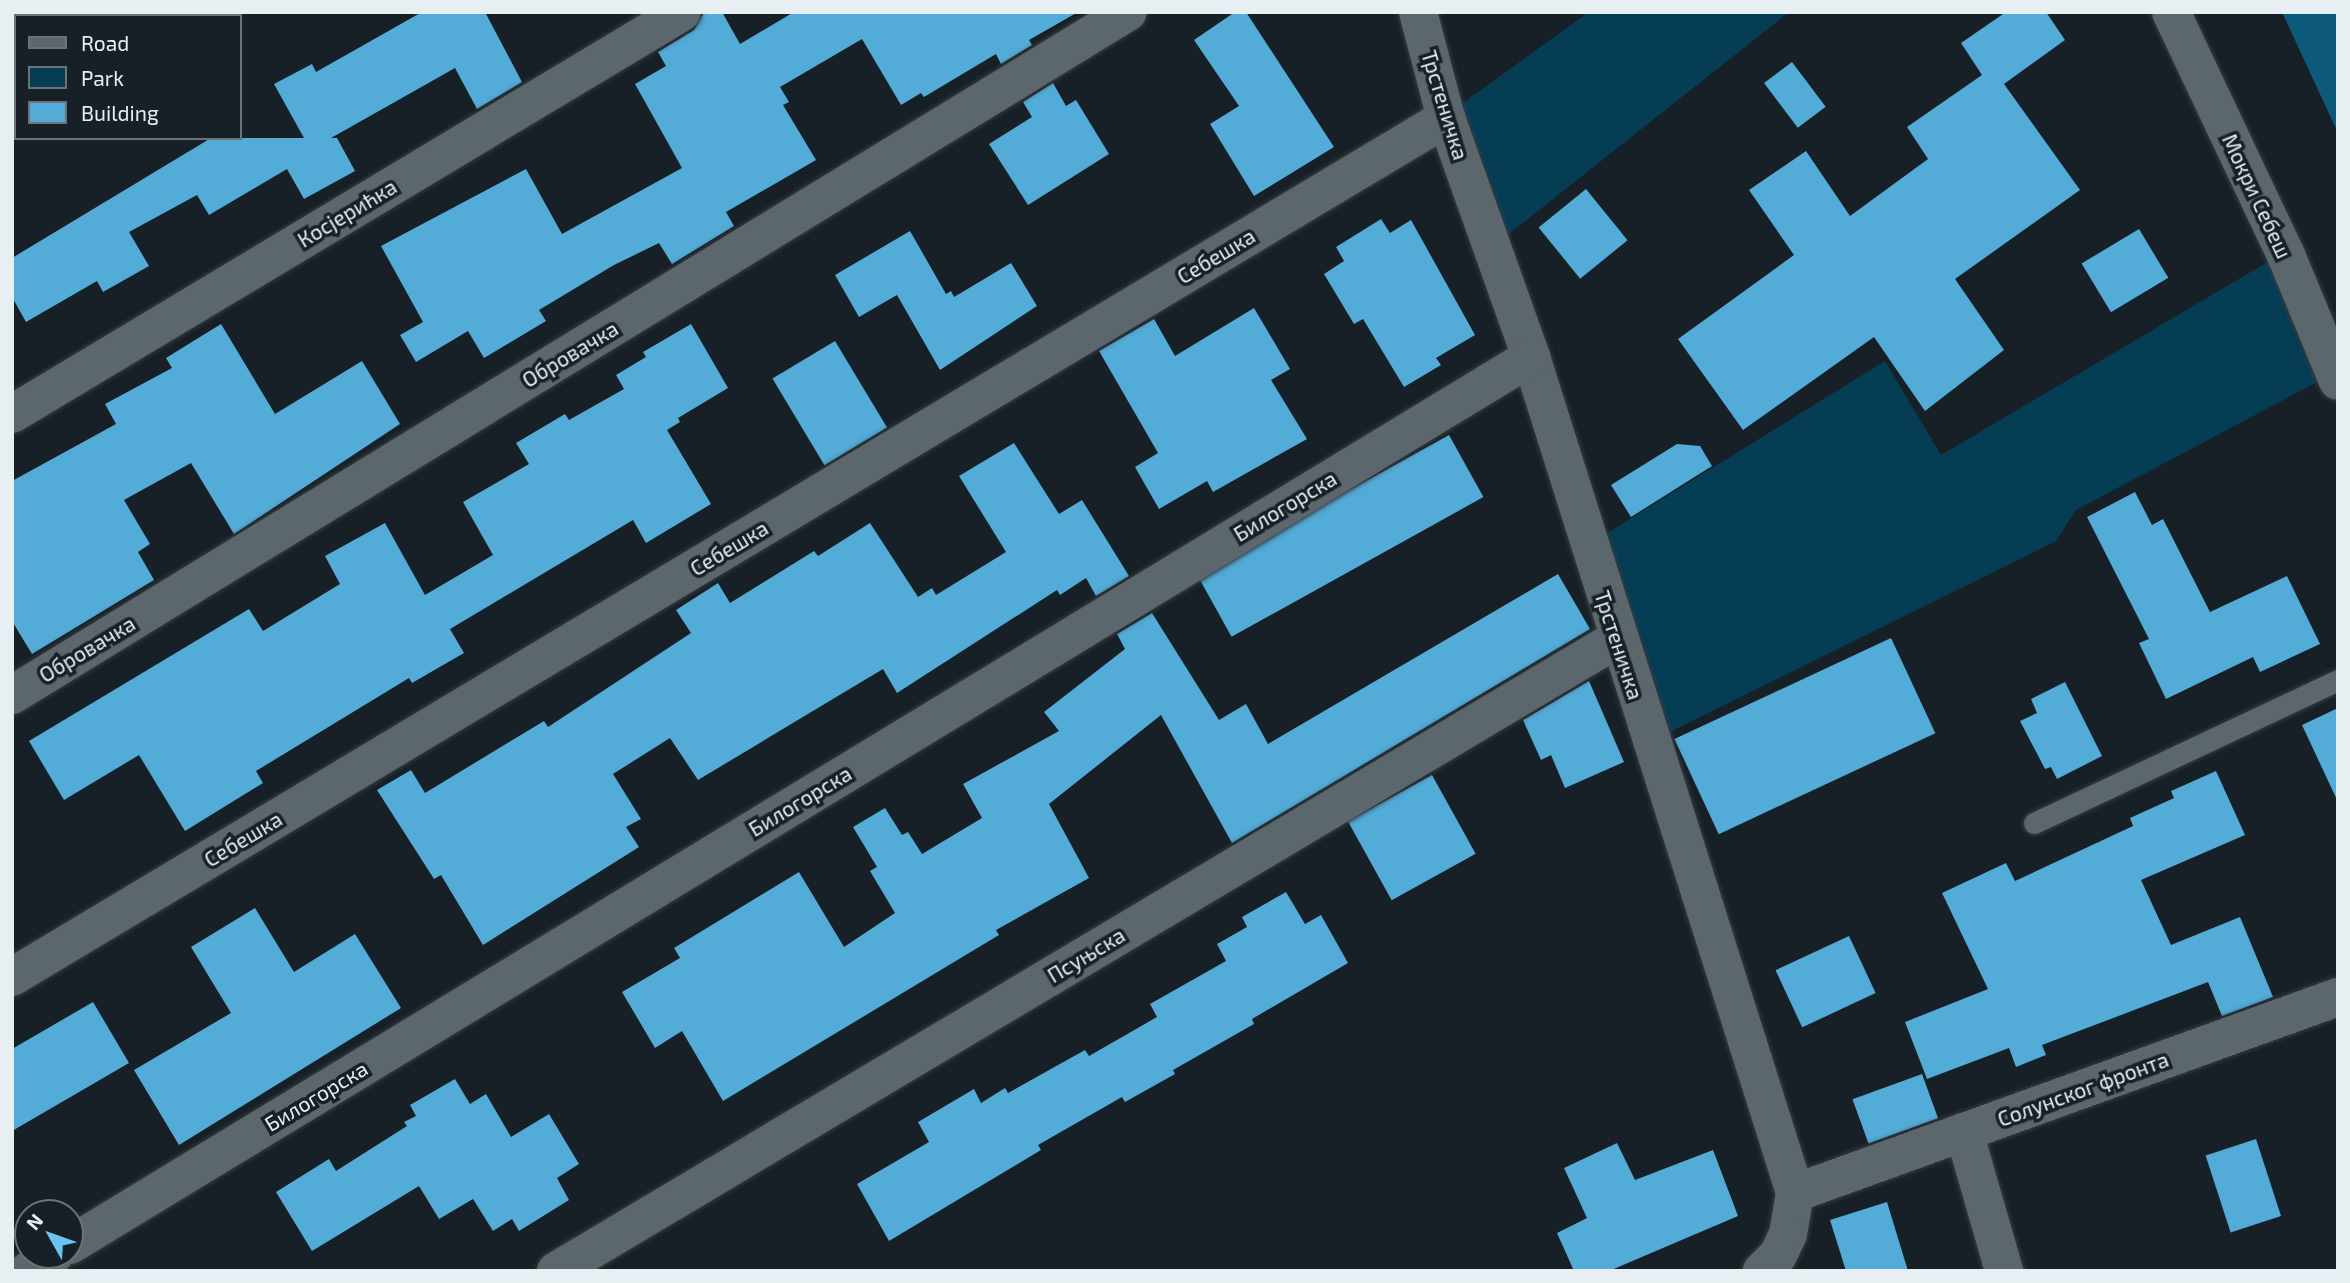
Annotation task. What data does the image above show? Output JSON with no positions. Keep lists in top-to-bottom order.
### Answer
{
  "streets": {
    "street": [
      "Трстеничка",
      "Мокри Себеш",
      "Косјерићка",
      "Себешка",
      "Обровачка",
      "Билогорска",
      "Псуњска",
      "Солунског фронта"
    ]
  },
  "crossings": [
    ["Трстеничка", "Себешка"],
    ["Трстеничка", "Билогорска"],
    ["Трстеничка", "Псуњска"],
    ["Трстеничка", "Солунског фронта"]
  ],
  "legend": ["Road", "Park", "Building"],
  "north": "top left"
}
